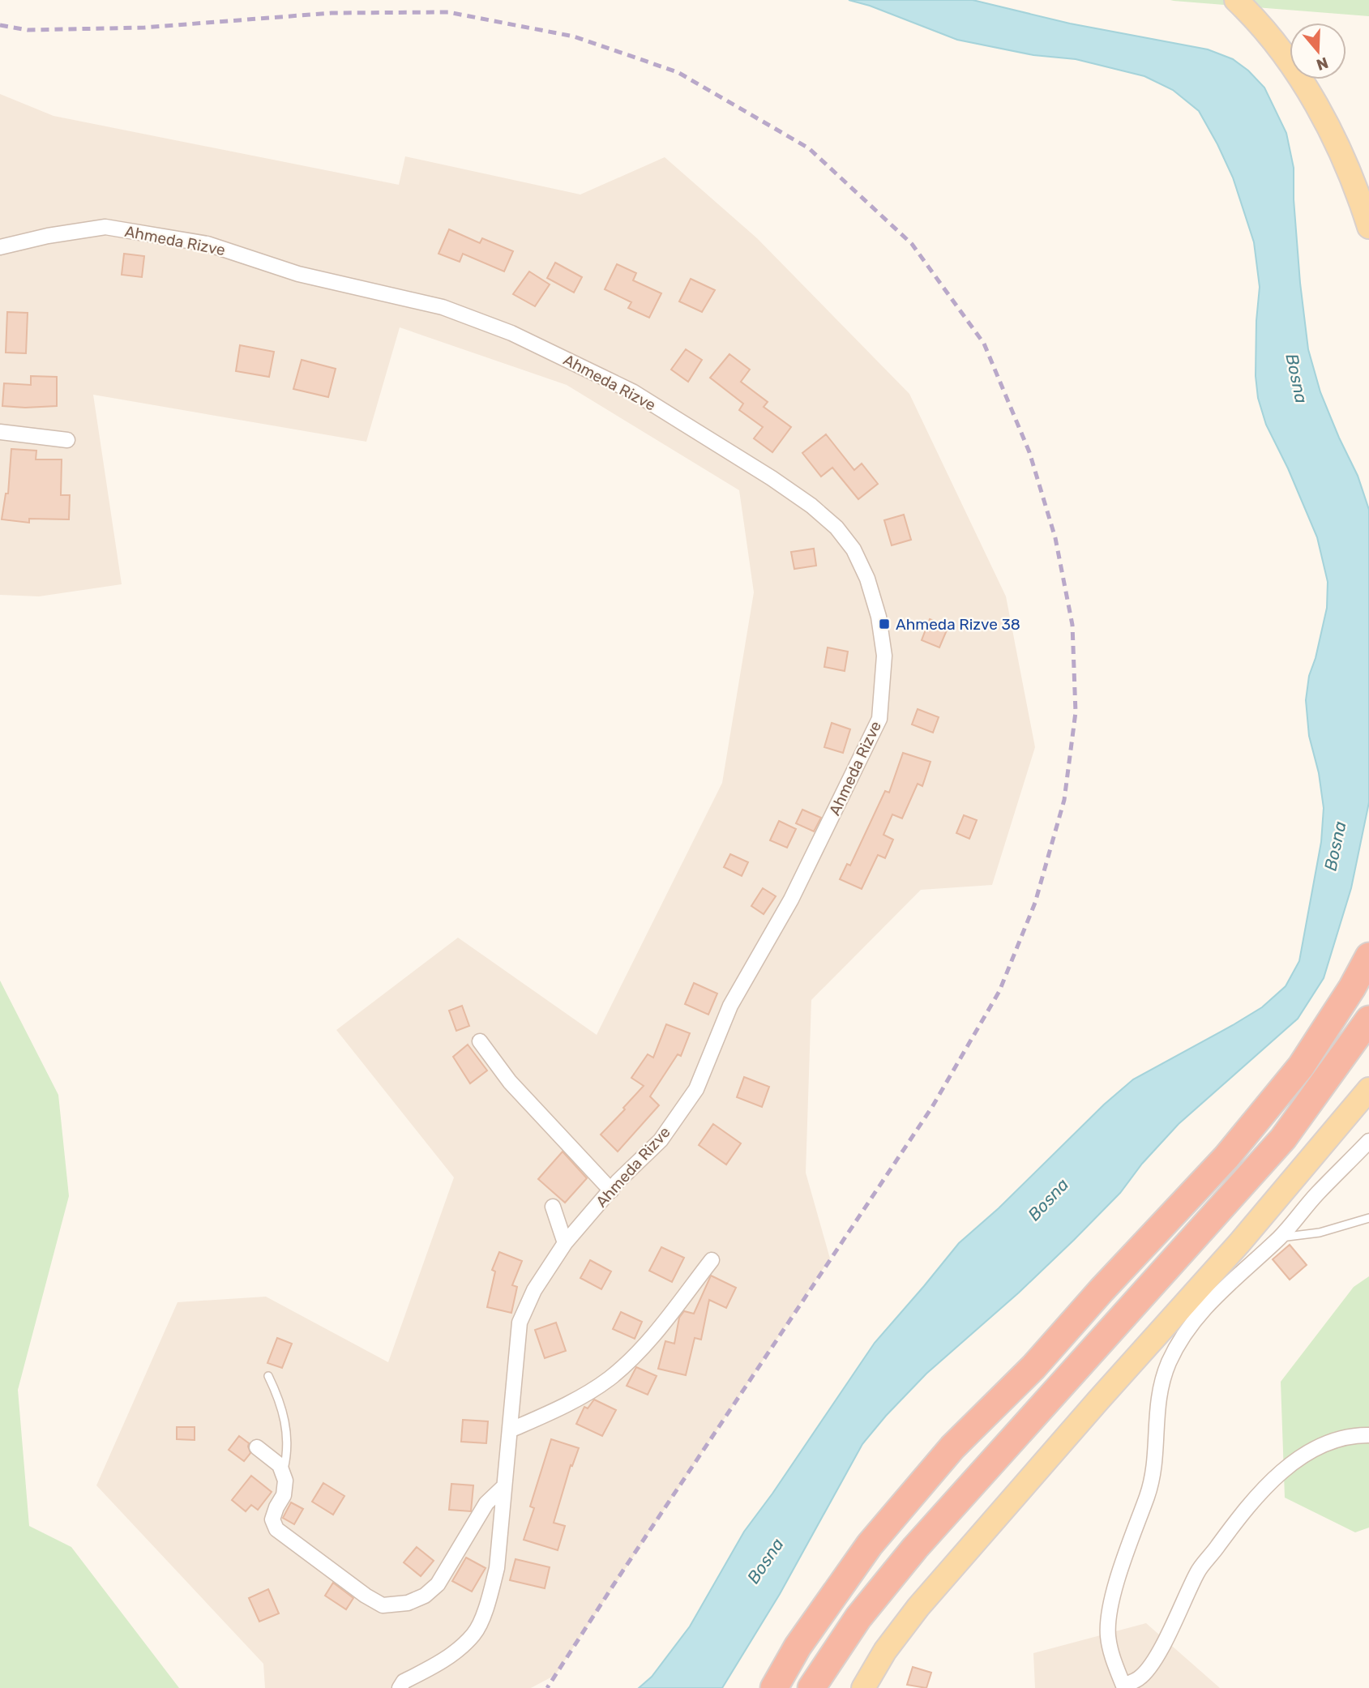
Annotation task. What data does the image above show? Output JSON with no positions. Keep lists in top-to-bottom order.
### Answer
{
  "streets": {
    "street": ["Ahmeda Rizve"]
  },
  "water": ["Bosna"],
  "places": {
    "transit": ["Ahmeda Rizve 38"]
  },
  "north": "bottom"
}
